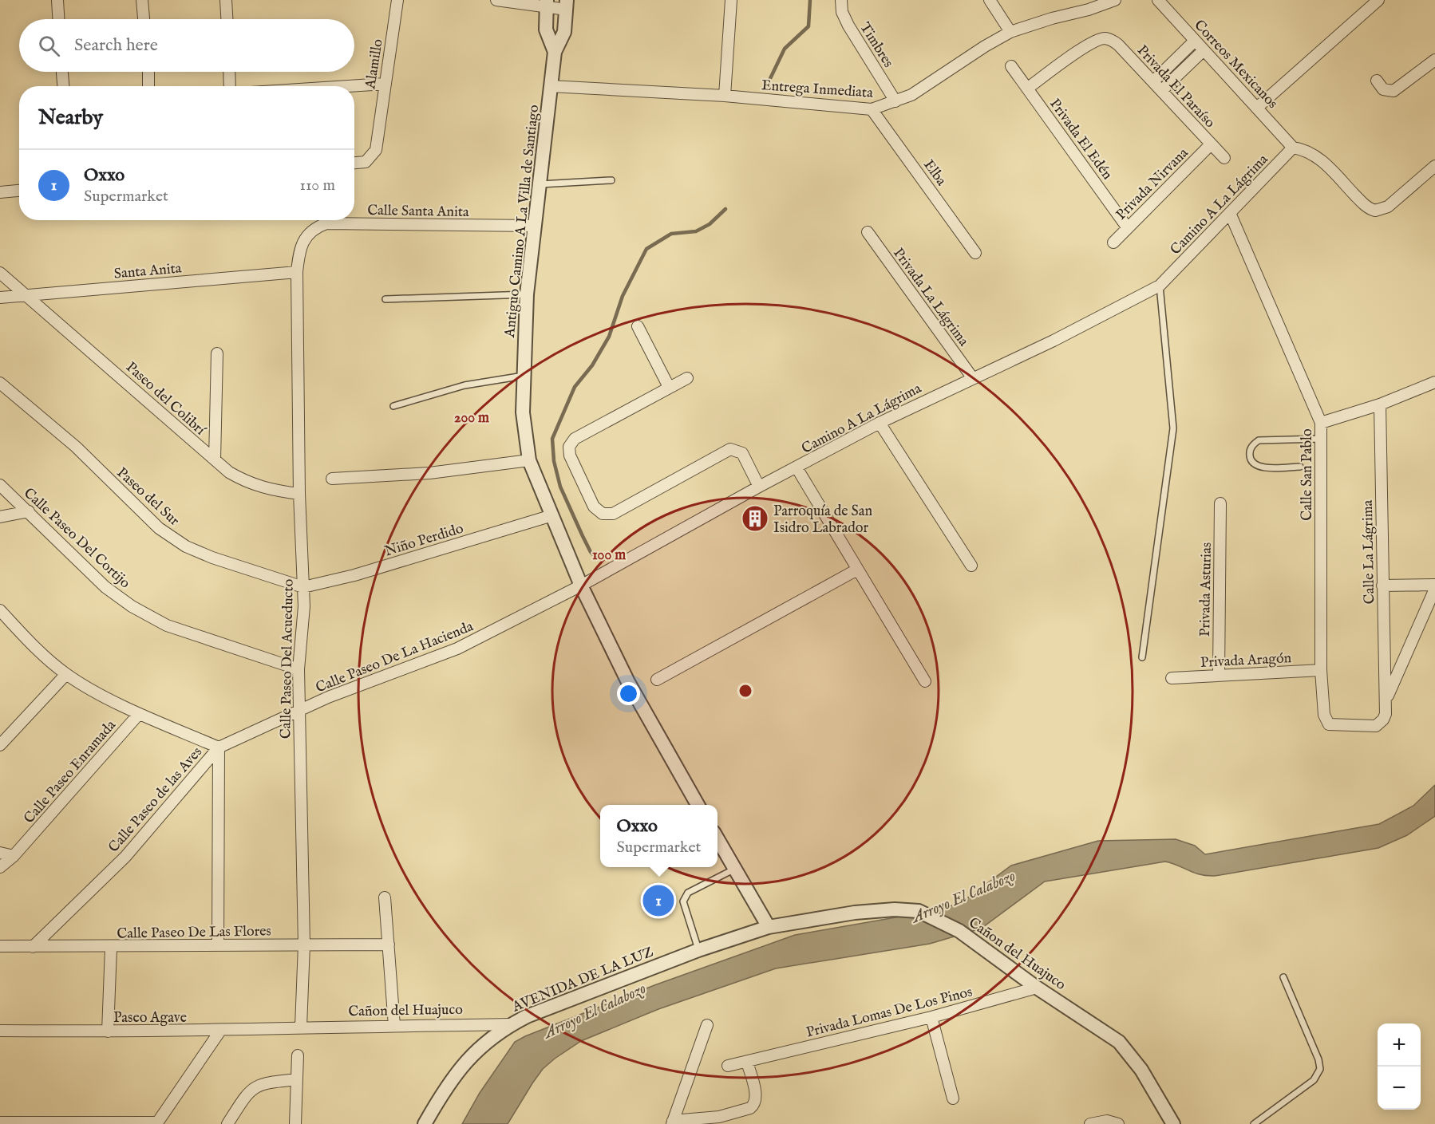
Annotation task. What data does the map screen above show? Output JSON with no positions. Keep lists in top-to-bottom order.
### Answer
{
  "streets": {
    "street": [
      "Timbres",
      "Alamillo",
      "Correos Mexicanos",
      "Privada El Paraíso",
      "Entrega Inmediata",
      "Privada El Edén",
      "Elba",
      "Privada Nirvana",
      "Camino A La Lágrima",
      "Calle Santa Anita",
      "Antiguo Camino A La Villa de Santiago",
      "Santa Anita",
      "Privada La Lágrima",
      "Paseo del Colibrí",
      "Calle San Pablo",
      "Paseo del Sur",
      "Calle Paseo Del Cortijo",
      "Niño Perdido",
      "Calle La Lágrima",
      "Privada Asturias",
      "Calle Paseo De La Hacienda",
      "Calle Paseo Del Acueducto",
      "Privada Aragón",
      "Calle Paseo Enramada",
      "Calle Paseo de las Aves",
      "Calle Paseo De Las Flores",
      "Cañon del Huajuco",
      "AVENIDA DE LA LUZ",
      "Privada Lomas De Los Pinos",
      "Paseo Agave"
    ]
  },
  "crossings": [
    ["Timbres", "Entrega Inmediata"],
    ["Correos Mexicanos", "Camino A La Lágrima"],
    ["Privada El Paraíso", "Privada El Edén"],
    ["Privada El Paraíso", "Privada Nirvana"],
    ["Entrega Inmediata", "Elba"],
    ["Entrega Inmediata", "Antiguo Camino A La Villa de Santiago"],
    ["Privada El Edén", "Privada Nirvana"],
    ["Camino A La Lágrima", "Antiguo Camino A La Villa de Santiago"],
    ["Camino A La Lágrima", "Privada La Lágrima"],
    ["Camino A La Lágrima", "Calle San Pablo"],
    ["Camino A La Lágrima", "Calle Paseo De La Hacienda"],
    ["Calle Santa Anita", "Antiguo Camino A La Villa de Santiago"],
    ["Calle Santa Anita", "Calle Paseo Del Acueducto"],
    ["Antiguo Camino A La Villa de Santiago", "Niño Perdido"],
    ["Antiguo Camino A La Villa de Santiago", "Calle Paseo De La Hacienda"],
    ["Santa Anita", "Paseo del Colibrí"],
    ["Santa Anita", "Calle Paseo Del Acueducto"],
    ["Paseo del Colibrí", "Calle Paseo Del Acueducto"],
    ["Calle San Pablo", "Calle La Lágrima"],
    ["Calle San Pablo", "Privada Aragón"],
    ["Paseo del Sur", "Niño Perdido"],
    ["Paseo del Sur", "Calle Paseo Del Acueducto"],
    ["Calle Paseo Del Cortijo", "Calle Paseo Del Acueducto"],
    ["Niño Perdido", "Calle Paseo Del Acueducto"],
    ["Privada Asturias", "Privada Aragón"],
    ["Calle Paseo De La Hacienda", "Calle Paseo Del Acueducto"],
    ["Calle Paseo De La Hacienda", "Calle Paseo de las Aves"],
    ["Calle Paseo Del Acueducto", "Calle Paseo De Las Flores"],
    ["Calle Paseo Del Acueducto", "Cañon del Huajuco"],
    ["Calle Paseo Del Acueducto", "Paseo Agave"],
    ["Calle Paseo de las Aves", "Calle Paseo De Las Flores"],
    ["Cañon del Huajuco", "AVENIDA DE LA LUZ"],
    ["Cañon del Huajuco", "Privada Lomas De Los Pinos"],
    ["Cañon del Huajuco", "Paseo Agave"]
  ],
  "water": ["Arroyo El Calabozo"],
  "places": {
    "building": ["Parroquía de San Isidro Labrador"]
  },
  "page": {
    "search": "Search here",
    "heading": "Nearby",
    "list": [
      {
        "mark": "1",
        "name": "Oxxo",
        "note": "Supermarket",
        "value": "110 m"
      }
    ],
    "popup": ["Oxxo", "Supermarket"],
    "pins": "1",
    "map_buttons": ["+", "−"]
  },
  "rings": ["200 m", "100 m"]
}
